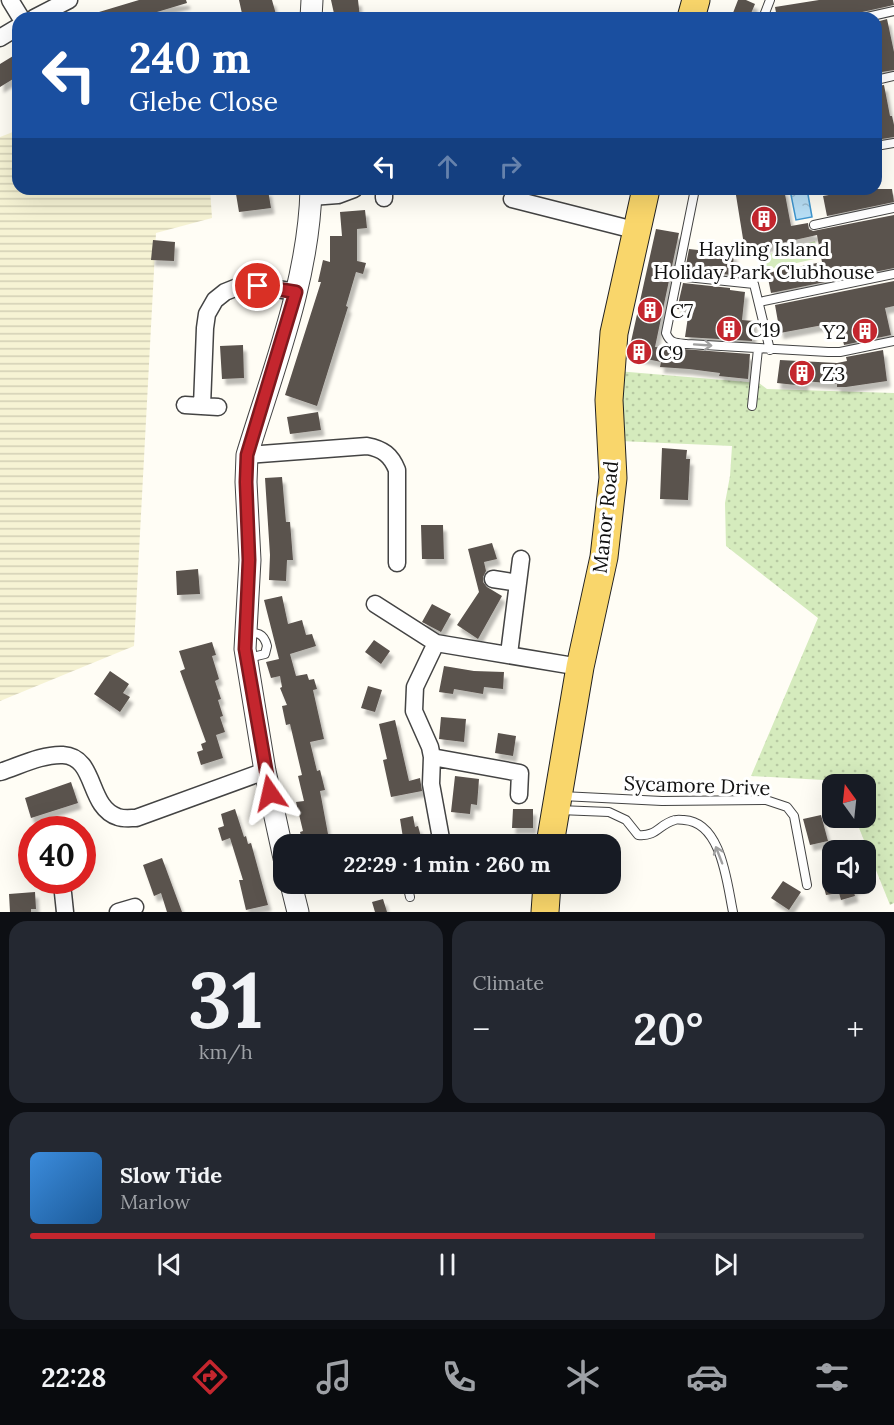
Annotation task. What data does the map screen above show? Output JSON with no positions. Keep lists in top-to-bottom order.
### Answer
{
  "streets": {
    "main road": ["Manor Road"],
    "lane": ["Sycamore Drive"]
  },
  "crossings": [
    ["Manor Road", "Sycamore Drive"]
  ],
  "places": {
    "building": [
      "Hayling Island Holiday Park Clubhouse",
      "C7",
      "C19",
      "Y2",
      "C9",
      "Z3"
    ]
  },
  "north": "top",
  "page": {
    "turn": ["240 m", "Glebe Close"],
    "limit": "40",
    "trip": "22:29 · 1 min · 260 m",
    "tile": [
      ["31", "km/h"],
      "Climate"
    ],
    "heat": ["−", "20°", "+"],
    "song": ["Slow Tide", "Marlow"],
    "tabs": "22:28"
  }
}
